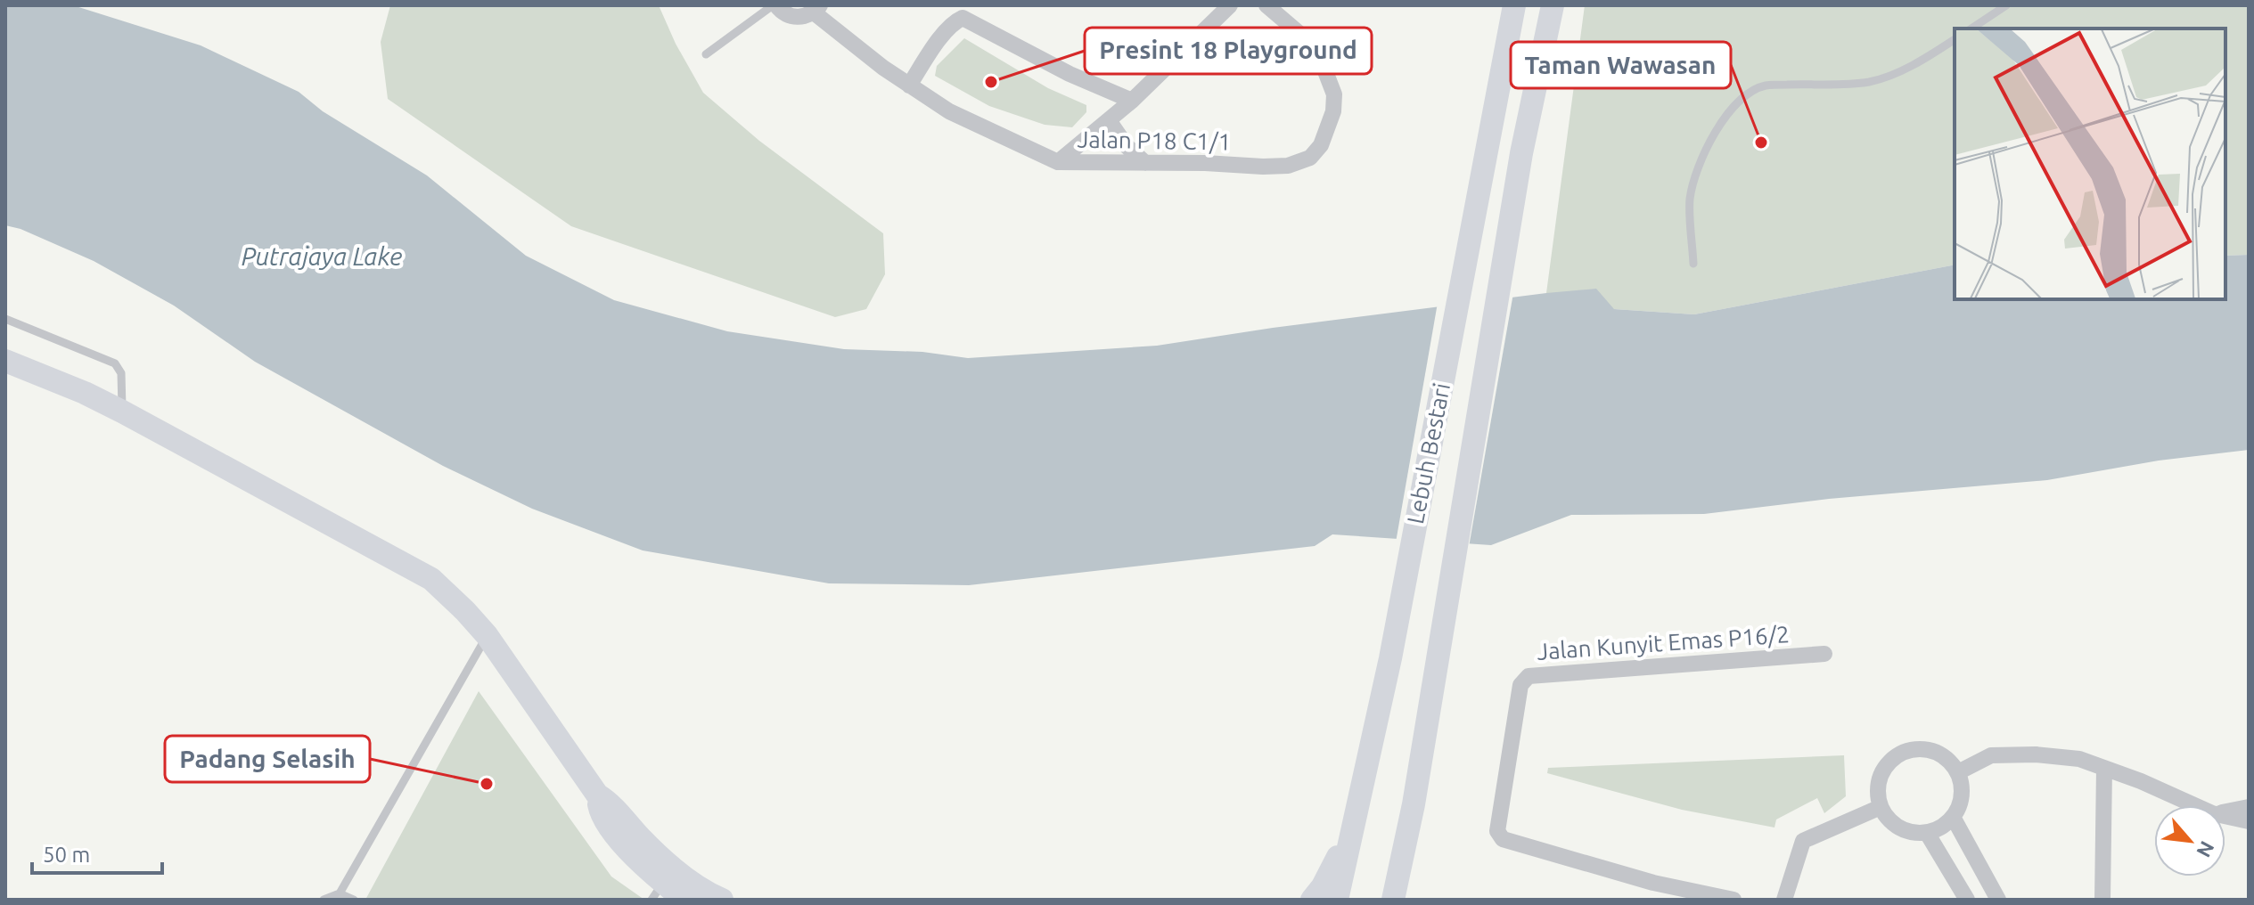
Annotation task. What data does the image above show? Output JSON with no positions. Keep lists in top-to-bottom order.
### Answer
{
  "streets": {
    "main road": ["Lebuh Bestari"],
    "street": ["Jalan P18 C1/1", "Jalan Kunyit Emas P16/2"]
  },
  "water": ["Putrajaya Lake"],
  "places": ["Presint 18 Playground", "Taman Wawasan", "Padang Selasih"],
  "scale_bar": "50 m",
  "north": "bottom right"
}
